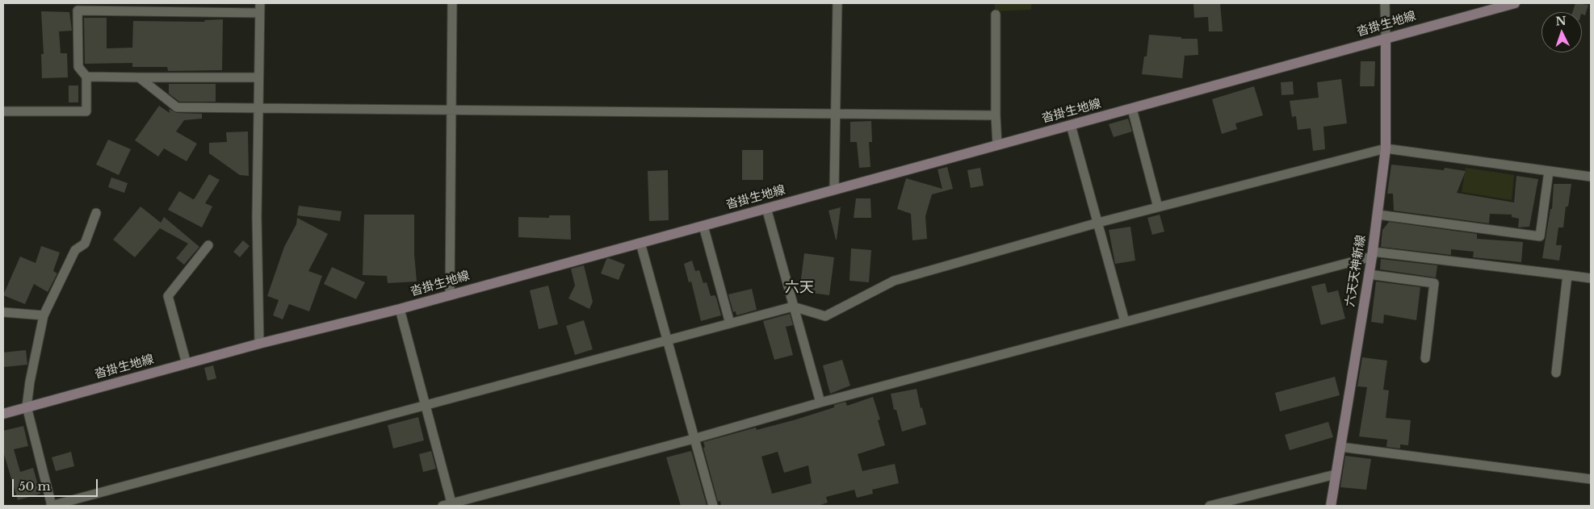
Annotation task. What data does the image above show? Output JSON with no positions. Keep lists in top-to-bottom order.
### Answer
{
  "streets": {
    "main road": ["沓掛生地線", "六天天神新線"]
  },
  "crossings": [
    ["沓掛生地線", "六天天神新線"]
  ],
  "districts": ["六天"],
  "scale_bar": "50 m",
  "north": "top"
}
